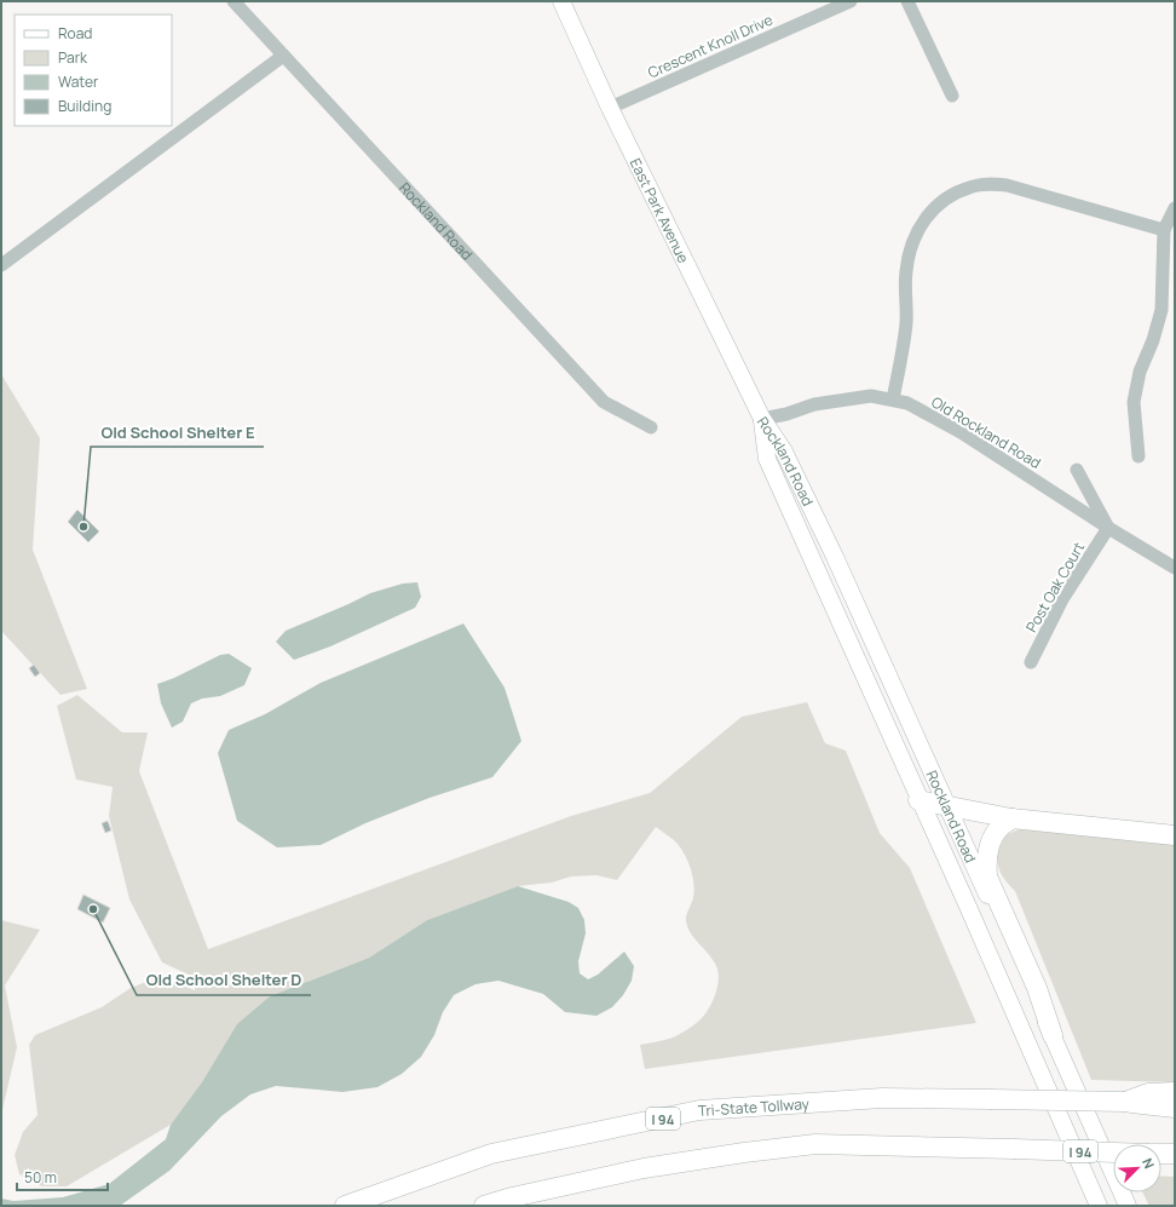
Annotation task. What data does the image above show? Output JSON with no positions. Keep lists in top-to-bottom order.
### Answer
{
  "streets": {
    "highway": ["Tri-State Tollway", "I 94"],
    "main road": ["East Park Avenue", "Rockland Road"],
    "street": ["Crescent Knoll Drive", "Old Rockland Road", "Post Oak Court"]
  },
  "crossings": [
    ["Crescent Knoll Drive", "East Park Avenue"],
    ["East Park Avenue", "Rockland Road"],
    ["East Park Avenue", "Old Rockland Road"],
    ["Rockland Road", "Old Rockland Road"],
    ["Old Rockland Road", "Post Oak Court"]
  ],
  "places": ["Old School Shelter E", "Old School Shelter D"],
  "legend": [
    "Road",
    "Park",
    "Water",
    "Building"
  ],
  "scale_bar": "50 m",
  "north": "top right"
}
